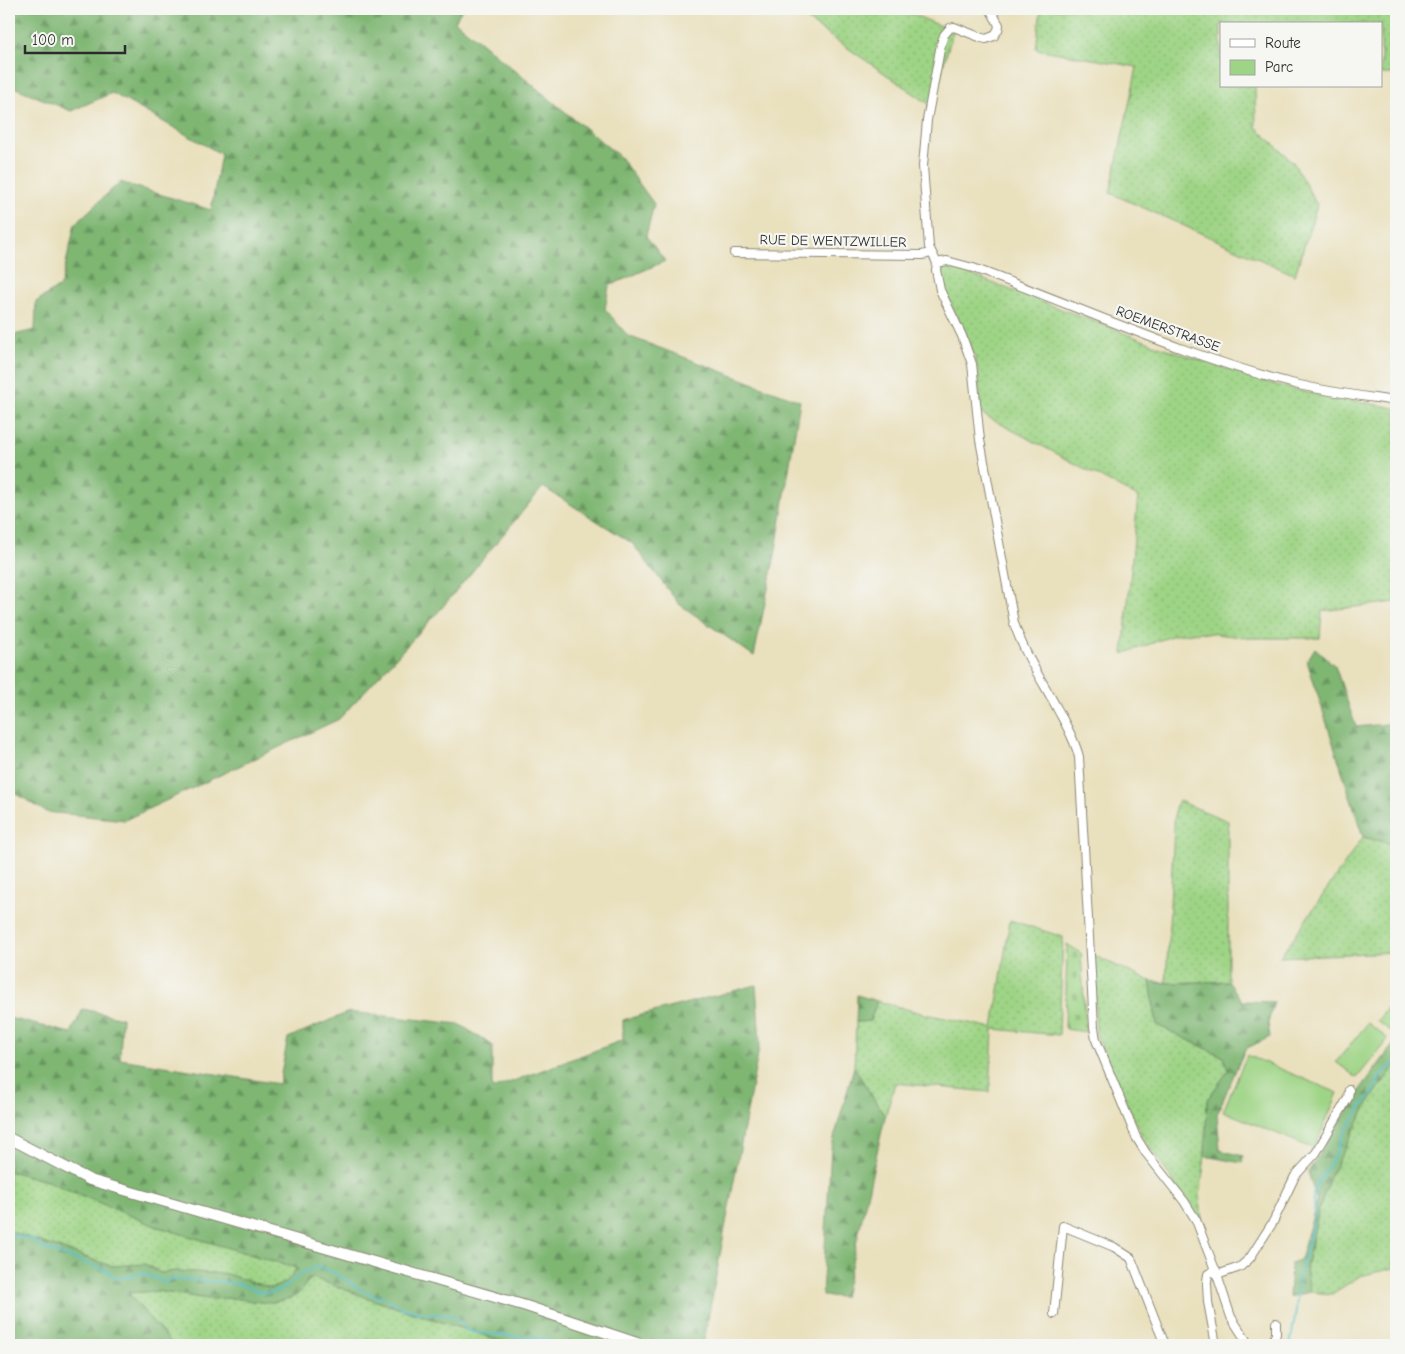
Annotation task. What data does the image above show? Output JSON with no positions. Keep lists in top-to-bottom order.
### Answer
{
  "streets": {
    "street": ["RUE DE WENTZWILLER", "ROEMERSTRASSE"]
  },
  "legend": ["Route", "Parc"],
  "scale_bar": "100 m"
}
